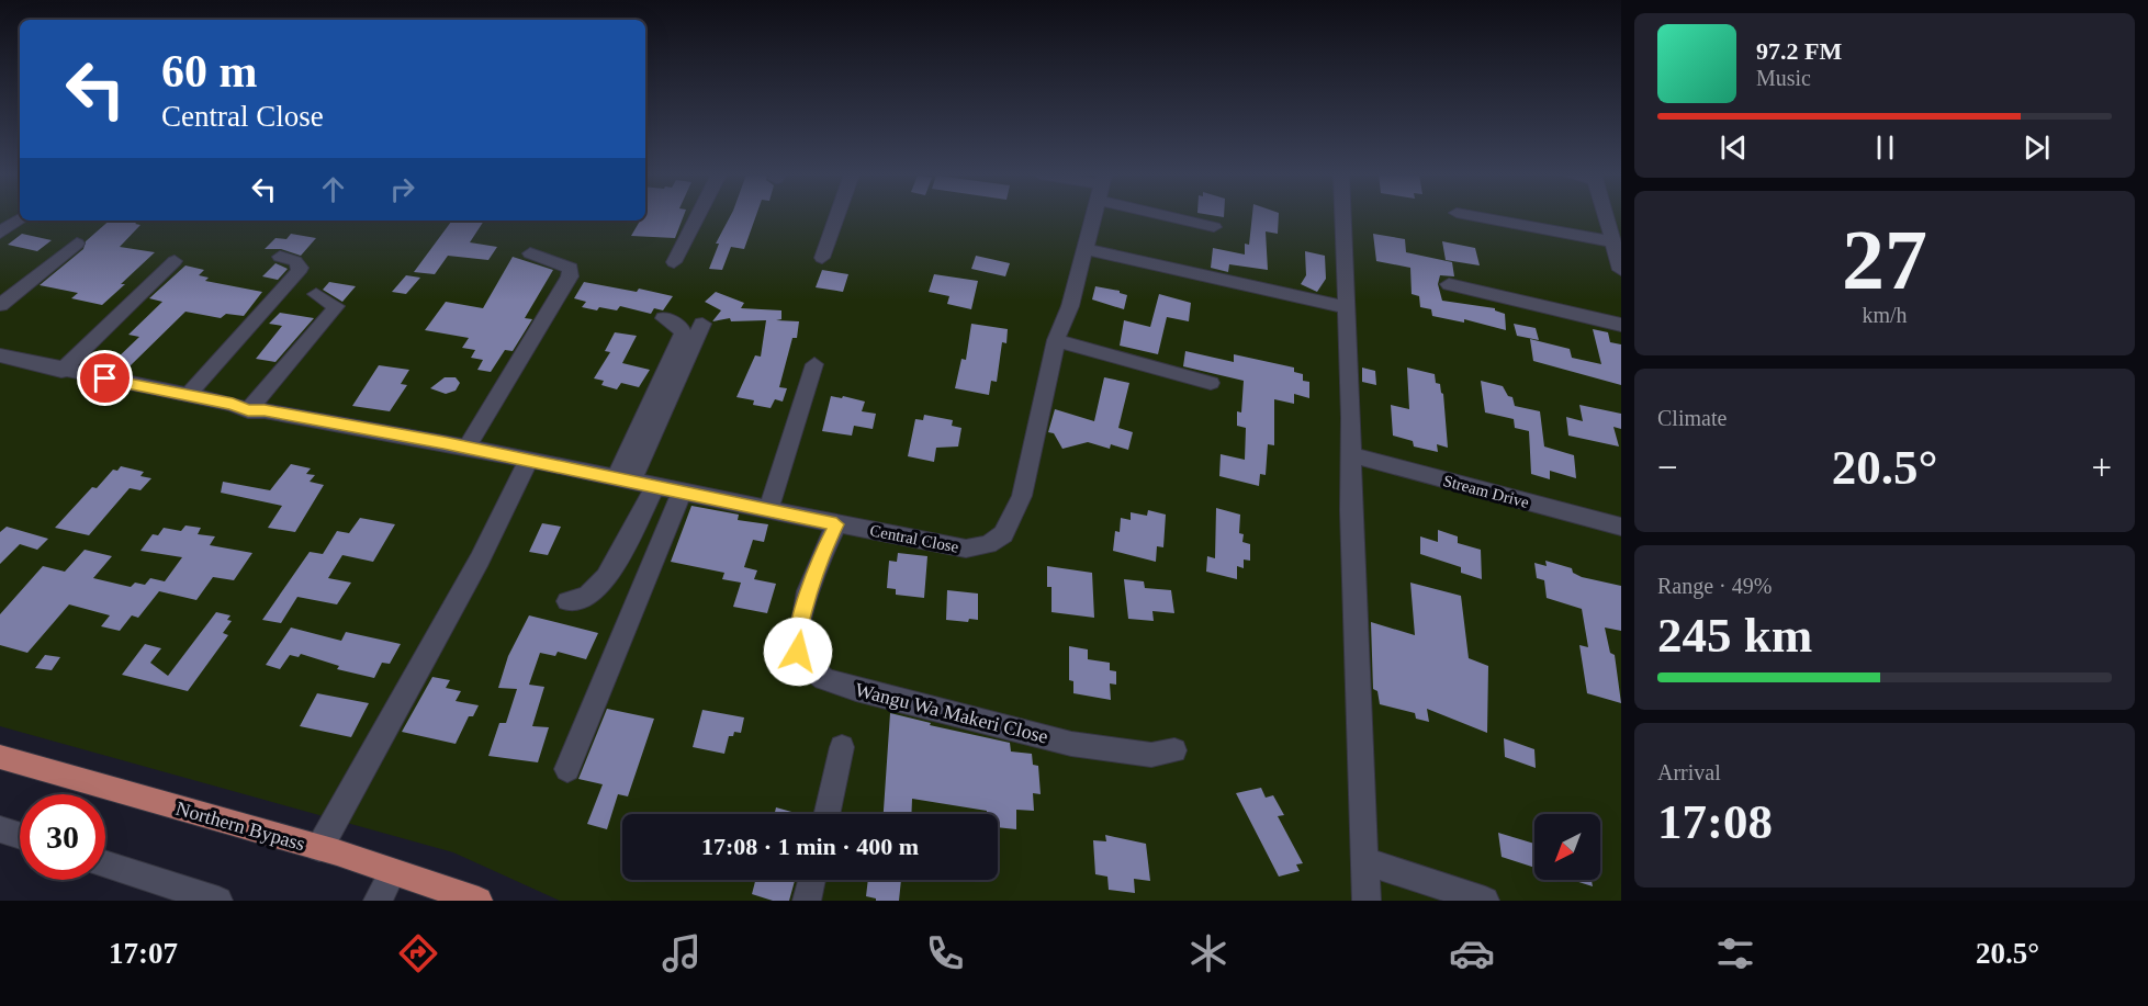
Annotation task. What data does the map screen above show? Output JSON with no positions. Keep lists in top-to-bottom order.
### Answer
{
  "streets": {
    "main road": ["Northern Bypass"],
    "street": ["Stream Drive", "Central Close", "Wangu Wa Makeri Close"]
  },
  "crossings": [
    ["Central Close", "Wangu Wa Makeri Close"]
  ],
  "north": "bottom left",
  "page": {
    "turn": ["60 m", "Central Close"],
    "song": ["97.2 FM", "Music"],
    "tile": [
      ["27", "km/h"],
      "Climate",
      ["Range · 49%", "245 km"],
      ["Arrival", "17:08"]
    ],
    "heat": ["−", "20.5°", "+"],
    "limit": "30",
    "trip": "17:08 · 1 min · 400 m",
    "tabs": ["17:07", "20.5°"]
  }
}
